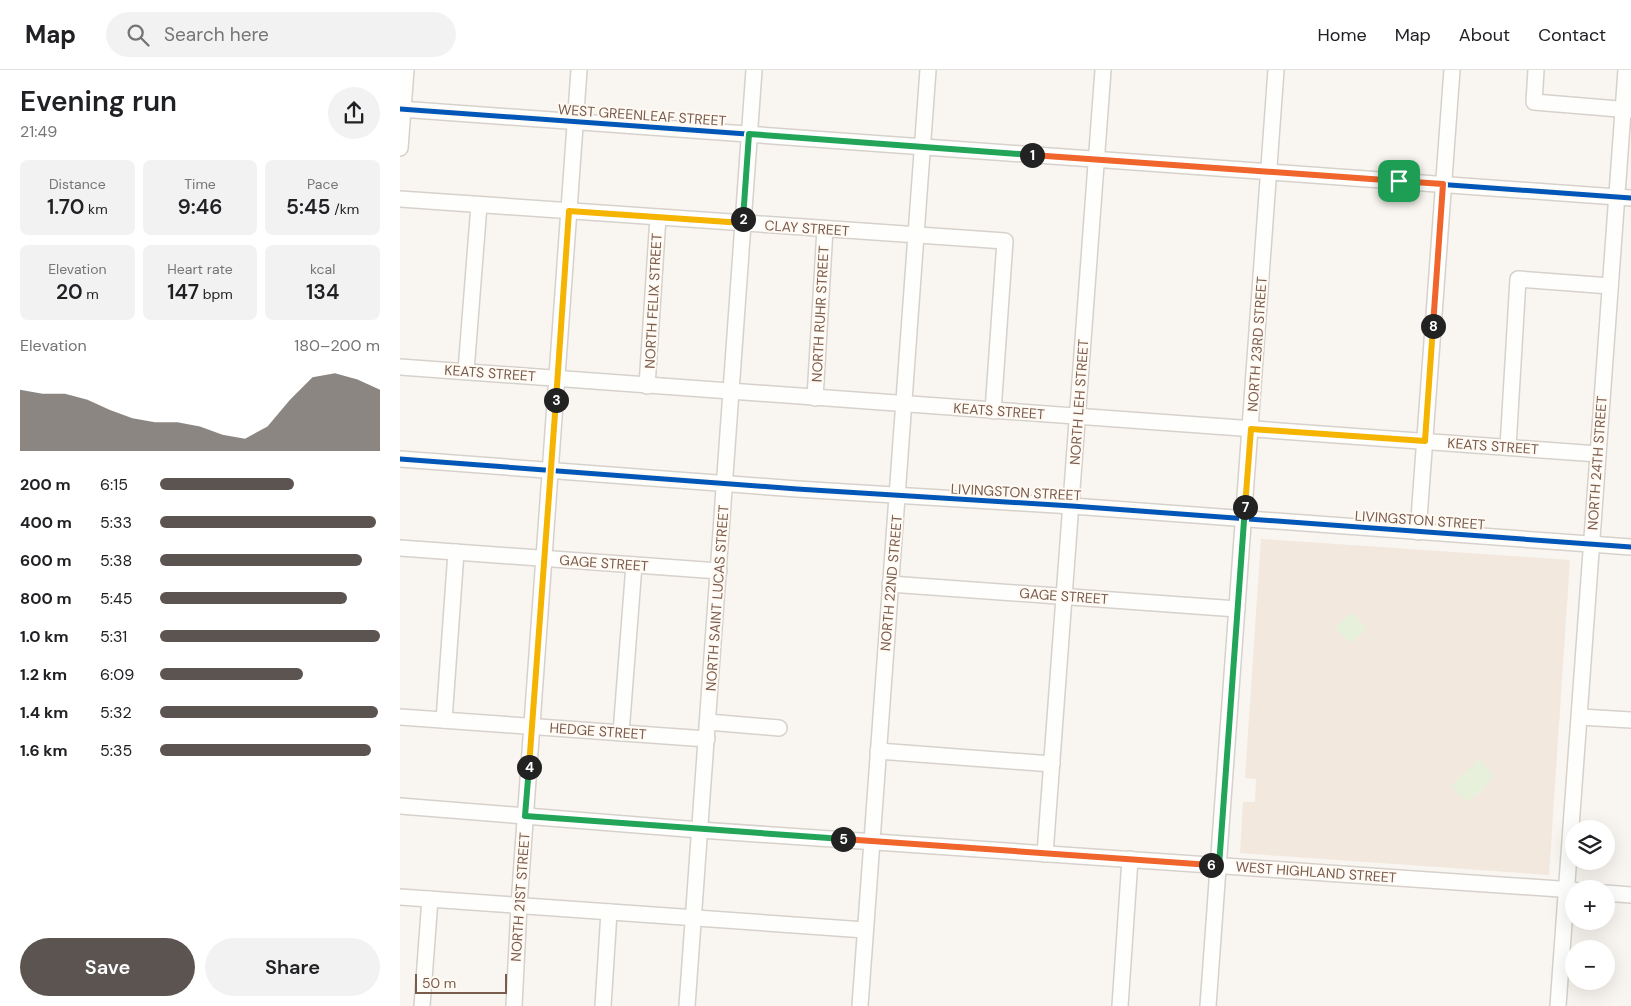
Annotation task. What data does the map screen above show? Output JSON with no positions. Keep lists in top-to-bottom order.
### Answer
{
  "streets": {
    "street": [
      "WEST GREENLEAF STREET",
      "CLAY STREET",
      "NORTH FELIX STREET",
      "NORTH RUHR STREET",
      "NORTH 23RD STREET",
      "KEATS STREET",
      "NORTH LEH STREET",
      "NORTH 24TH STREET",
      "LIVINGSTON STREET",
      "GAGE STREET",
      "NORTH 22ND STREET",
      "NORTH SAINT LUCAS STREET",
      "HEDGE STREET",
      "WEST HIGHLAND STREET",
      "NORTH 21ST STREET"
    ]
  },
  "crossings": [
    ["WEST GREENLEAF STREET", "NORTH 23RD STREET"],
    ["WEST GREENLEAF STREET", "NORTH LEH STREET"],
    ["WEST GREENLEAF STREET", "NORTH 24TH STREET"],
    ["WEST GREENLEAF STREET", "NORTH 22ND STREET"],
    ["WEST GREENLEAF STREET", "NORTH SAINT LUCAS STREET"],
    ["WEST GREENLEAF STREET", "NORTH 21ST STREET"],
    ["CLAY STREET", "NORTH FELIX STREET"],
    ["CLAY STREET", "NORTH RUHR STREET"],
    ["CLAY STREET", "KEATS STREET"],
    ["CLAY STREET", "NORTH 22ND STREET"],
    ["CLAY STREET", "NORTH SAINT LUCAS STREET"],
    ["CLAY STREET", "NORTH 21ST STREET"],
    ["NORTH FELIX STREET", "KEATS STREET"],
    ["NORTH RUHR STREET", "KEATS STREET"],
    ["NORTH 23RD STREET", "KEATS STREET"],
    ["NORTH 23RD STREET", "LIVINGSTON STREET"],
    ["NORTH 23RD STREET", "GAGE STREET"],
    ["NORTH 23RD STREET", "WEST HIGHLAND STREET"],
    ["KEATS STREET", "NORTH LEH STREET"],
    ["KEATS STREET", "NORTH 24TH STREET"],
    ["KEATS STREET", "NORTH 22ND STREET"],
    ["KEATS STREET", "NORTH SAINT LUCAS STREET"],
    ["KEATS STREET", "NORTH 21ST STREET"],
    ["NORTH LEH STREET", "LIVINGSTON STREET"],
    ["NORTH LEH STREET", "GAGE STREET"],
    ["NORTH LEH STREET", "WEST HIGHLAND STREET"],
    ["NORTH 24TH STREET", "LIVINGSTON STREET"],
    ["LIVINGSTON STREET", "NORTH 22ND STREET"],
    ["LIVINGSTON STREET", "NORTH SAINT LUCAS STREET"],
    ["LIVINGSTON STREET", "NORTH 21ST STREET"],
    ["GAGE STREET", "NORTH 22ND STREET"],
    ["GAGE STREET", "NORTH SAINT LUCAS STREET"],
    ["GAGE STREET", "NORTH 21ST STREET"],
    ["NORTH 22ND STREET", "WEST HIGHLAND STREET"],
    ["NORTH SAINT LUCAS STREET", "HEDGE STREET"],
    ["NORTH SAINT LUCAS STREET", "WEST HIGHLAND STREET"],
    ["HEDGE STREET", "NORTH 21ST STREET"],
    ["WEST HIGHLAND STREET", "NORTH 21ST STREET"]
  ],
  "scale_bar": "50 m",
  "page": {
    "header": "Map",
    "search": "Search here",
    "nav": [
      "Home",
      "Map",
      "About",
      "Contact"
    ],
    "heading": ["Evening run", "21:49"],
    "pins": [
      "1",
      "2",
      "8",
      "3",
      "7",
      "4",
      "5",
      "6"
    ],
    "stats": [
      ["Distance", "1.70 km"],
      ["Time", "9:46"],
      ["Pace", "5:45 /km"],
      ["Elevation", "20 m"],
      ["Heart rate", "147 bpm"],
      ["kcal", "134"]
    ],
    "chart": ["Elevation", "180–200 m"],
    "list": [
      {
        "name": "200 m",
        "note": "6:15"
      },
      {
        "name": "400 m",
        "note": "5:33"
      },
      {
        "name": "600 m",
        "note": "5:38"
      },
      {
        "name": "800 m",
        "note": "5:45"
      },
      {
        "name": "1.0 km",
        "note": "5:31"
      },
      {
        "name": "1.2 km",
        "note": "6:09"
      },
      {
        "name": "1.4 km",
        "note": "5:32"
      },
      {
        "name": "1.6 km",
        "note": "5:35"
      }
    ],
    "map_buttons": ["+", "−"],
    "buttons": ["Save", "Share"],
    "scale": "50 m"
  }
}
